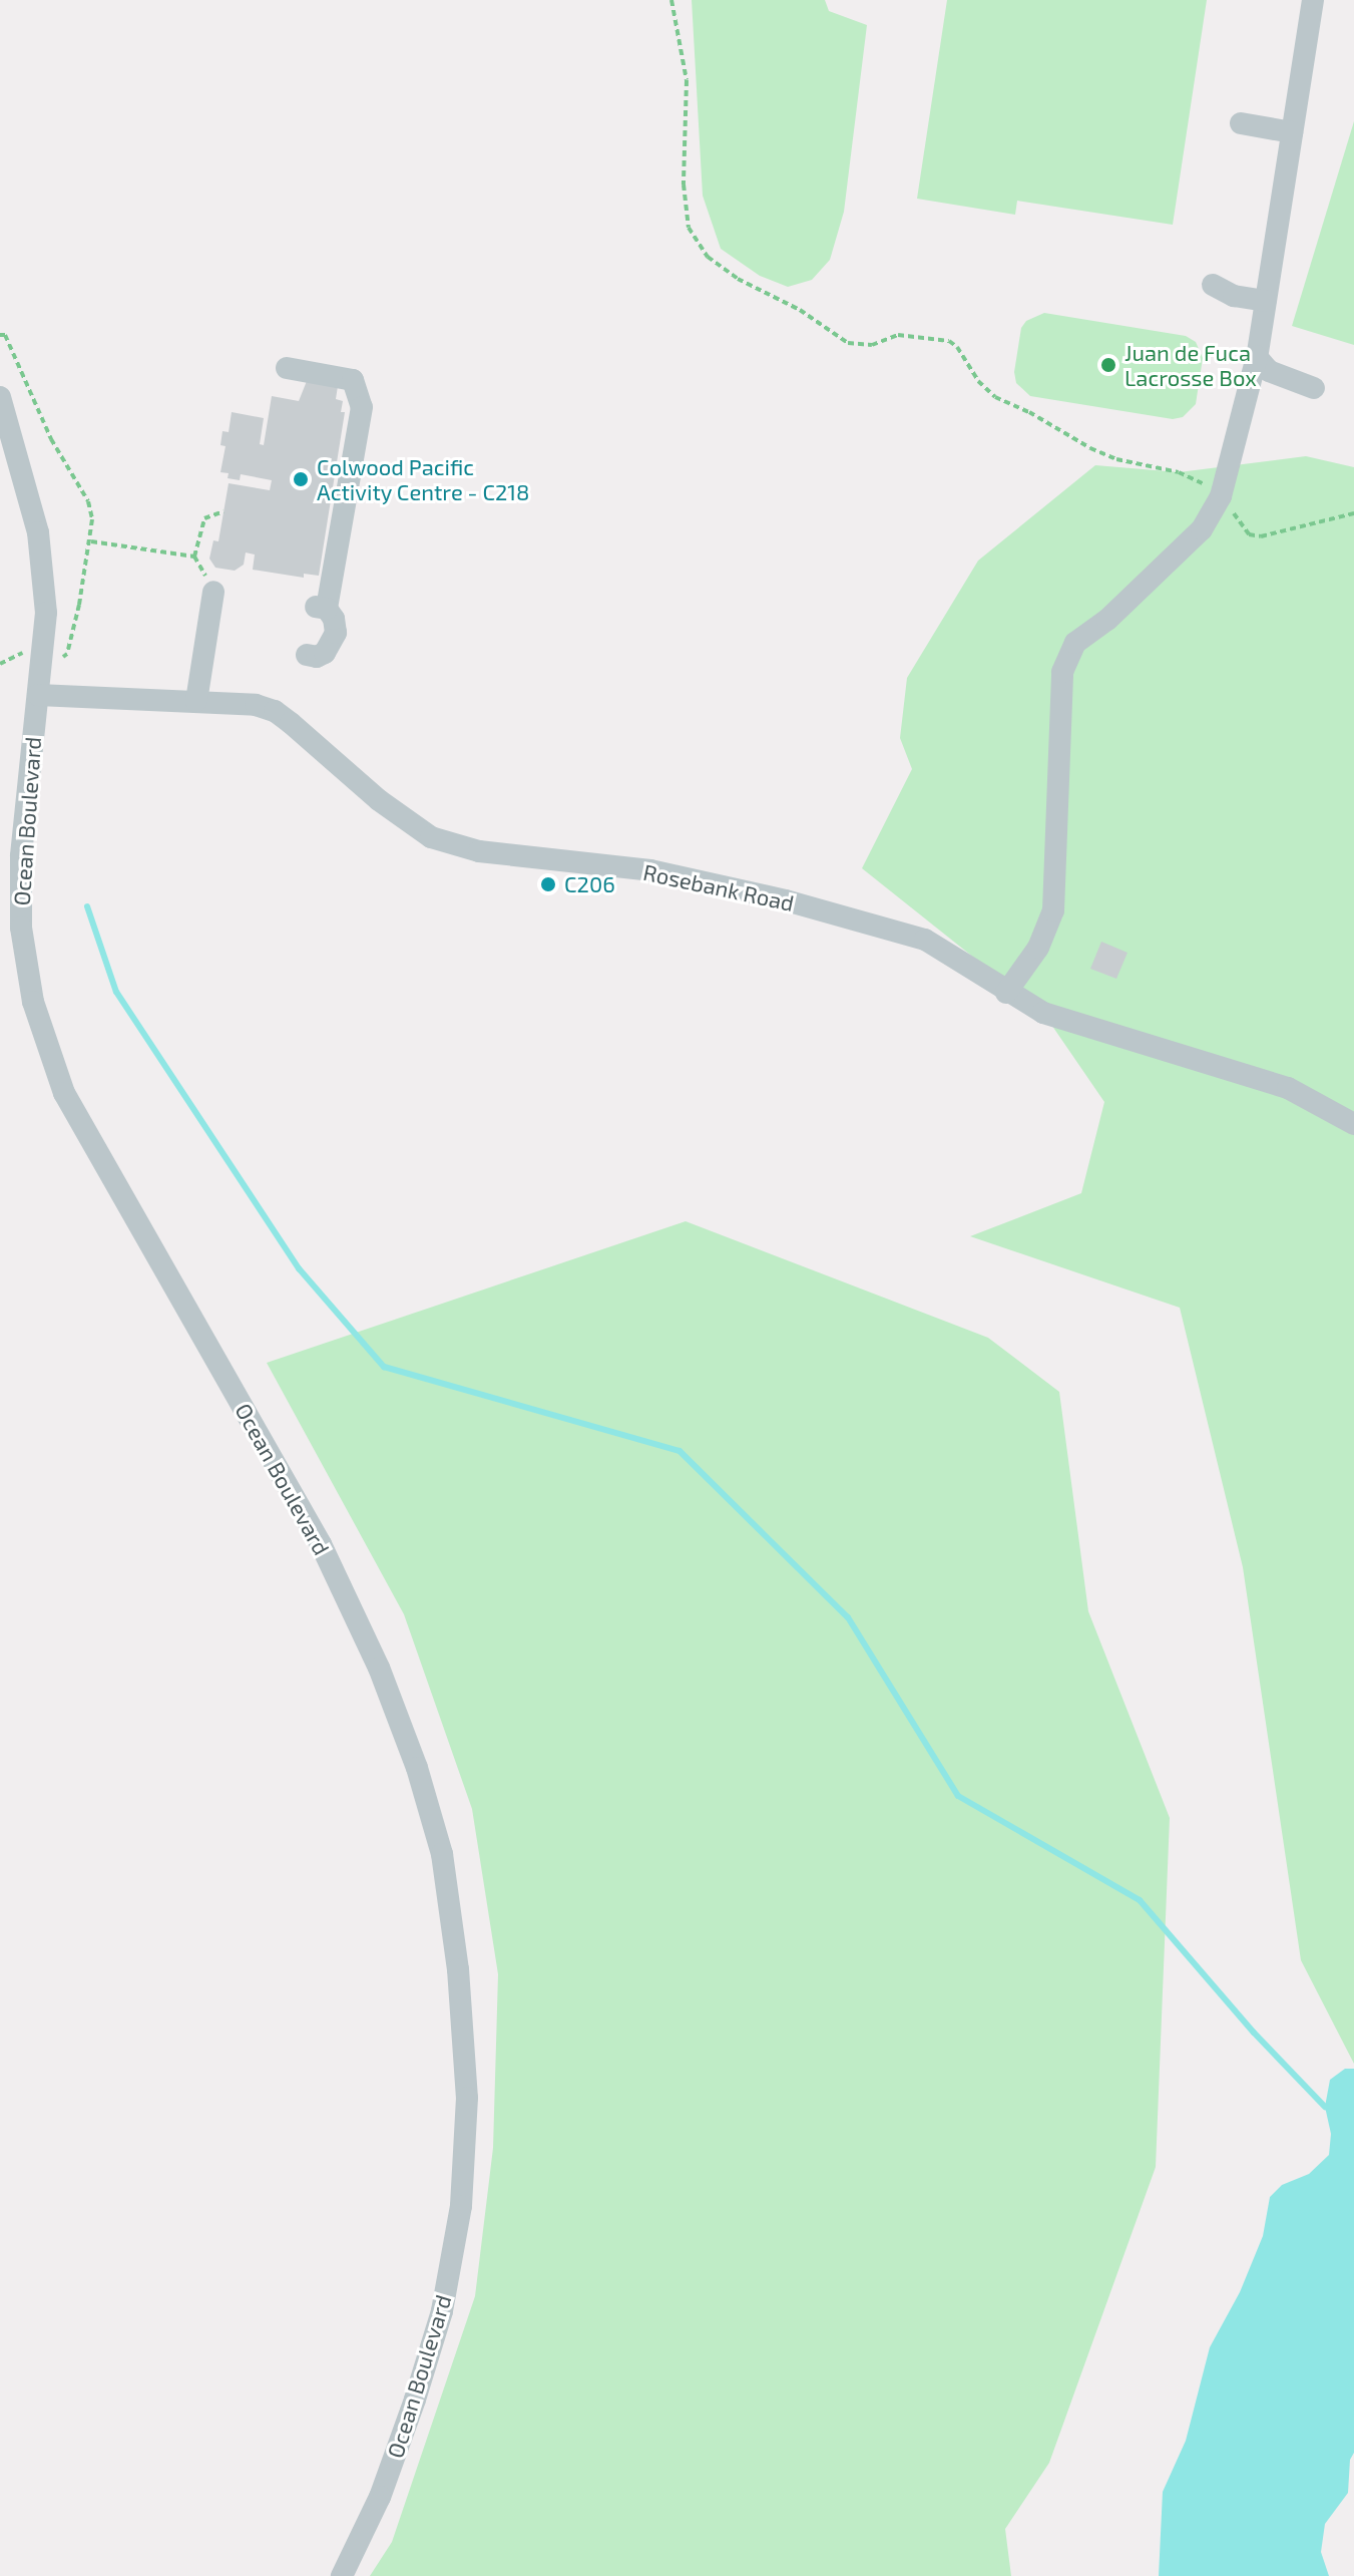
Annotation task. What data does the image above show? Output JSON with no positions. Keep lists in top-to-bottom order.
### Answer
{
  "streets": {
    "street": ["Ocean Boulevard", "Rosebank Road"]
  },
  "crossings": [
    ["Ocean Boulevard", "Rosebank Road"]
  ],
  "places": ["Juan de Fuca Lacrosse Box", "Colwood Pacific Activity Centre - C218", "C206"]
}
